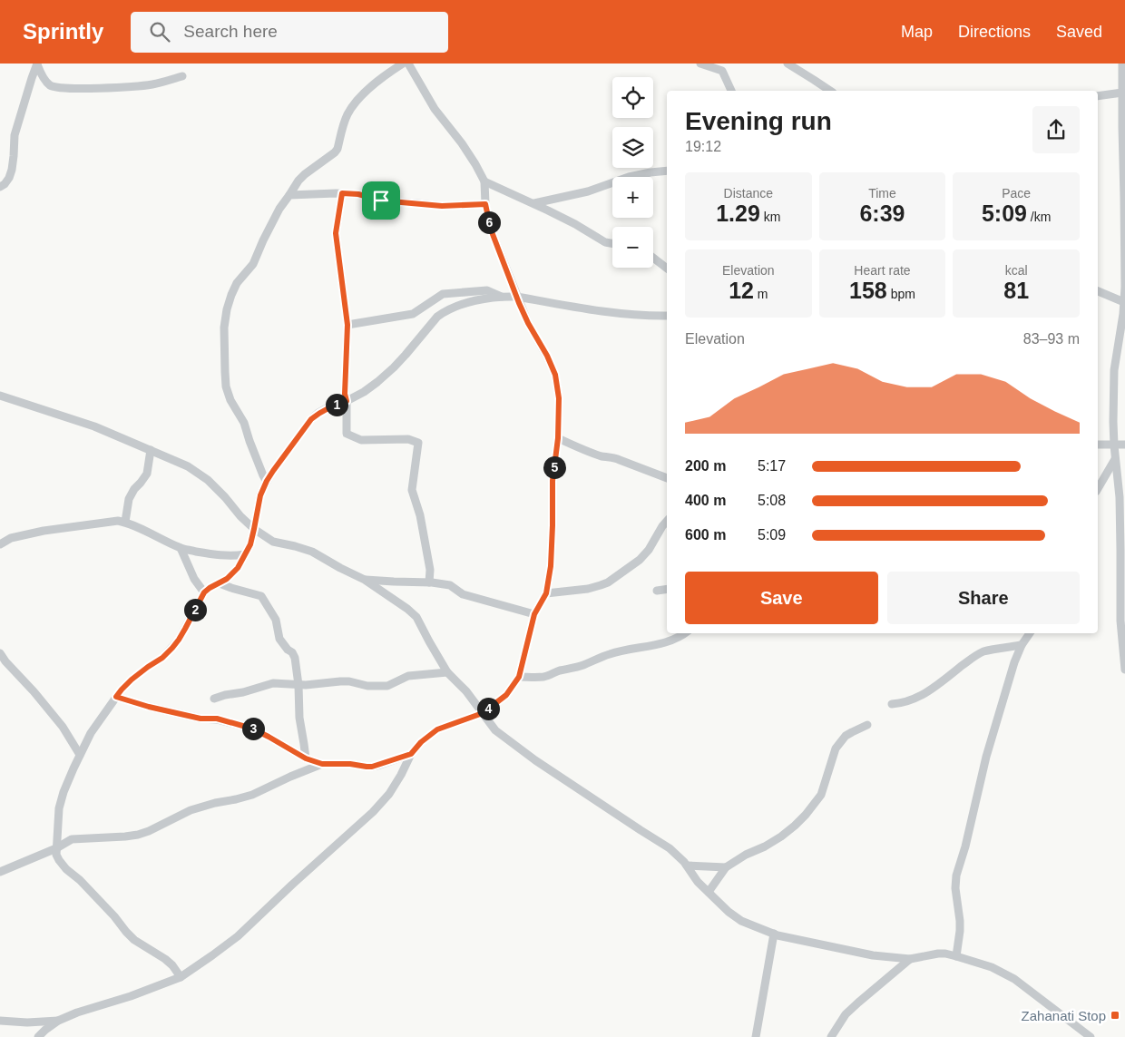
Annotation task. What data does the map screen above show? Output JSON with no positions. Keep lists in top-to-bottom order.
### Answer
{
  "places": {
    "transit": ["Zahanati Stop"]
  },
  "page": {
    "header": "Sprintly",
    "search": "Search here",
    "nav": ["Map", "Directions", "Saved"],
    "map_buttons": ["+", "−"],
    "heading": ["Evening run", "19:12"],
    "stats": [
      ["Distance", "1.29 km"],
      ["Time", "6:39"],
      ["Pace", "5:09 /km"],
      ["Elevation", "12 m"],
      ["Heart rate", "158 bpm"],
      ["kcal", "81"]
    ],
    "pins": [
      "6",
      "1",
      "5",
      "2",
      "4",
      "3"
    ],
    "chart": ["Elevation", "83–93 m"],
    "list": [
      {
        "name": "200 m",
        "note": "5:17"
      },
      {
        "name": "400 m",
        "note": "5:08"
      },
      {
        "name": "600 m",
        "note": "5:09"
      }
    ],
    "buttons": ["Save", "Share"]
  }
}
